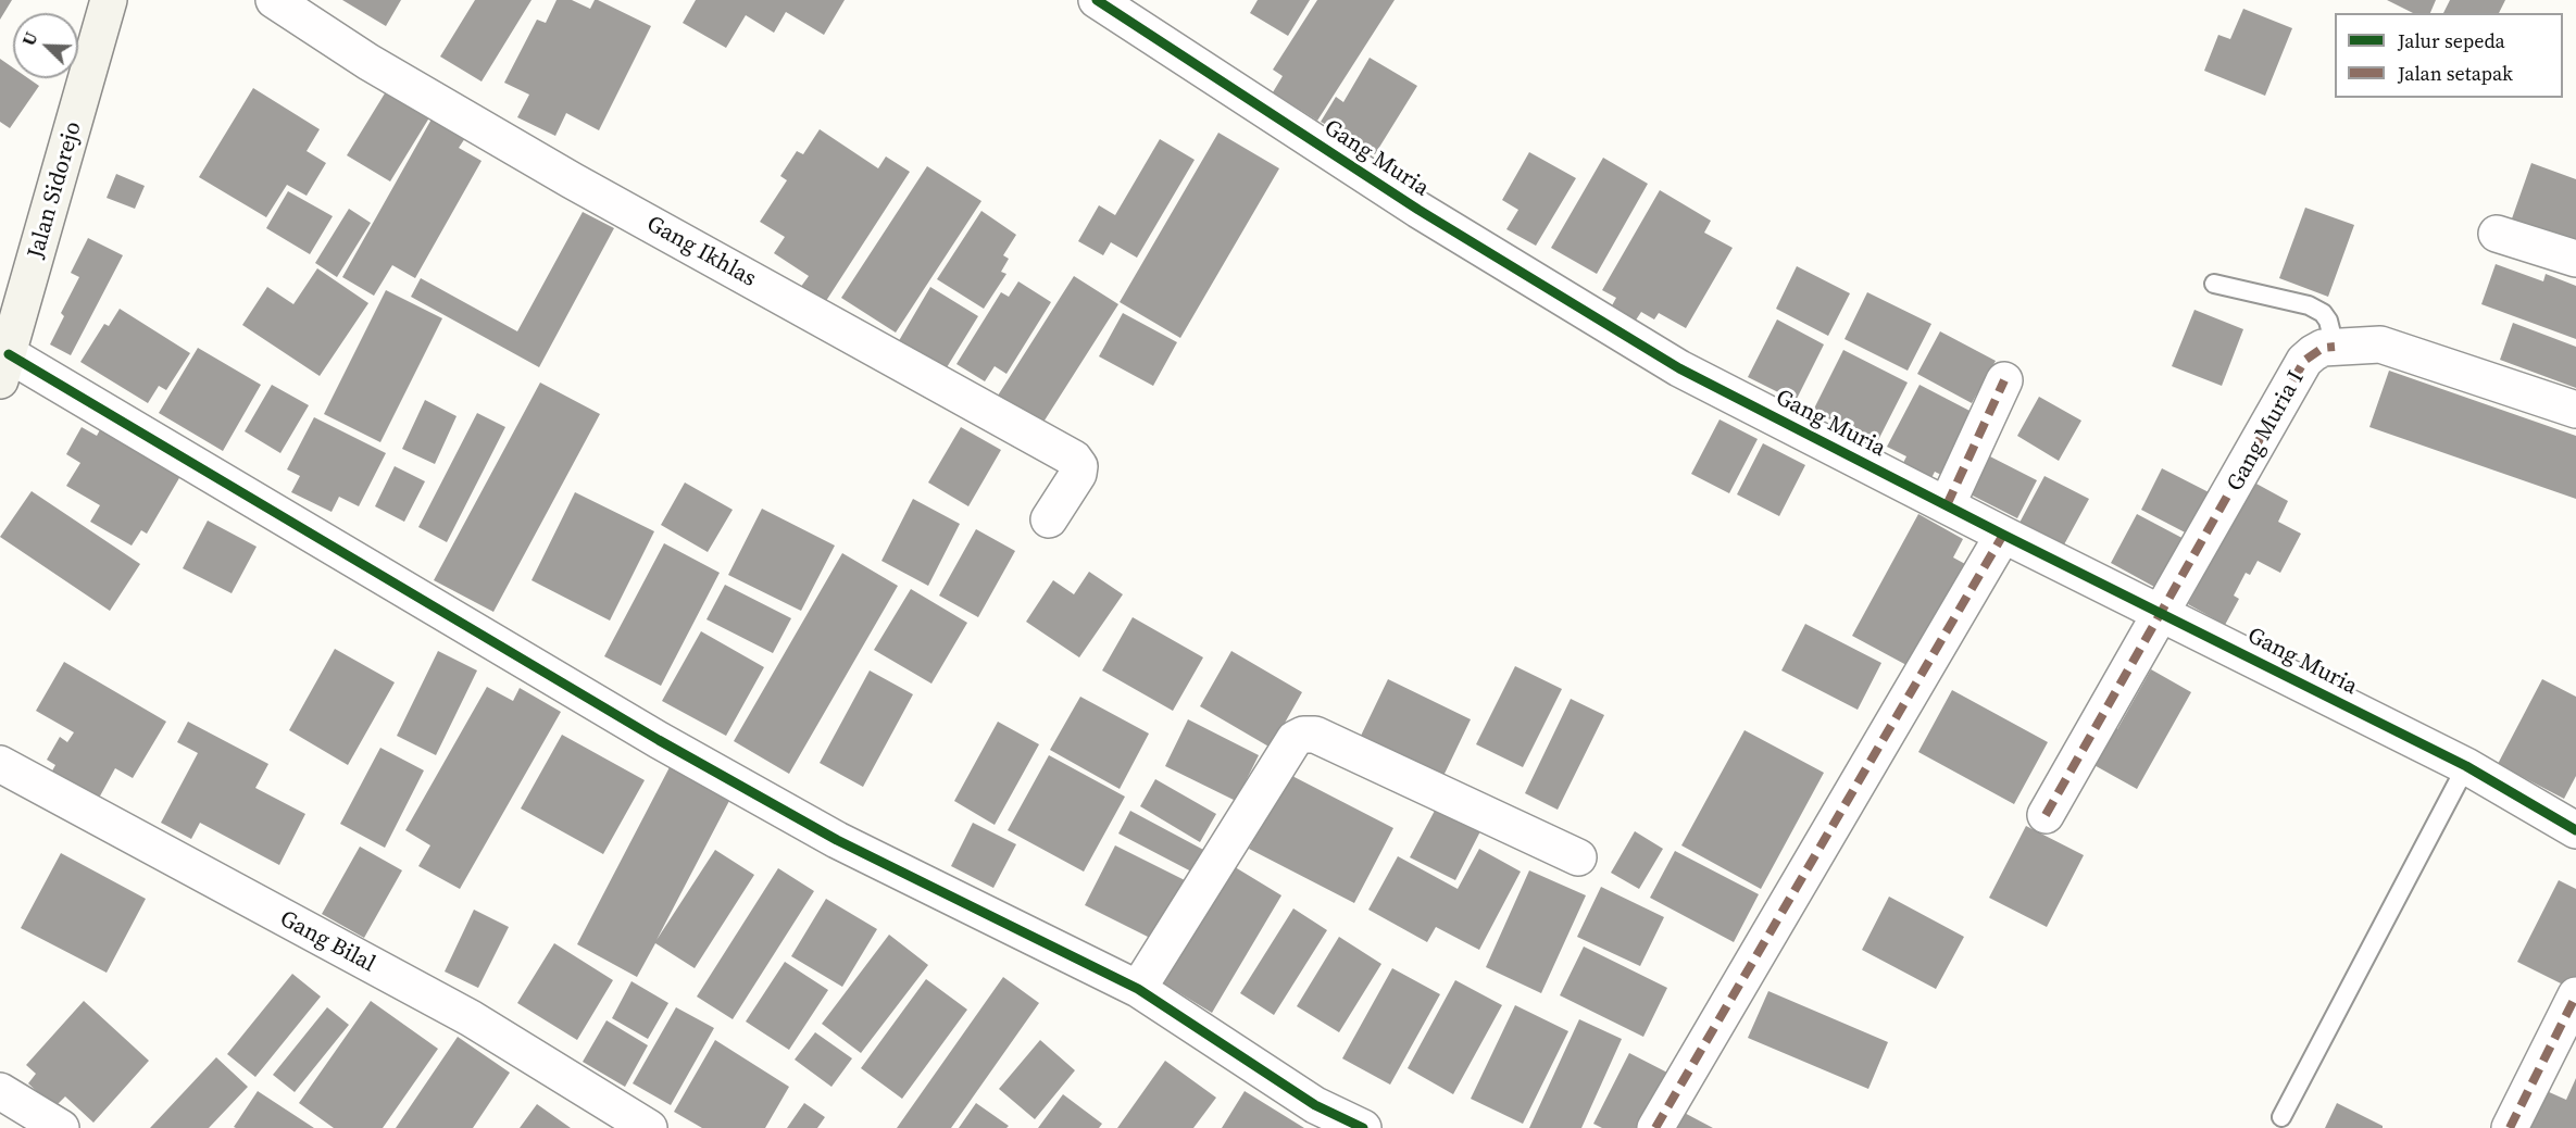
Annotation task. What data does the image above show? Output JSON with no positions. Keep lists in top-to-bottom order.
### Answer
{
  "streets": {
    "street": [
      "Gang Muria",
      "Jalan Sidorejo",
      "Gang Ikhlas",
      "Gang Muria I",
      "Gang Bilal"
    ]
  },
  "crossings": [
    ["Gang Muria", "Gang Muria I"]
  ],
  "legend": ["Jalur sepeda", "Jalan setapak"],
  "north": "top left"
}
